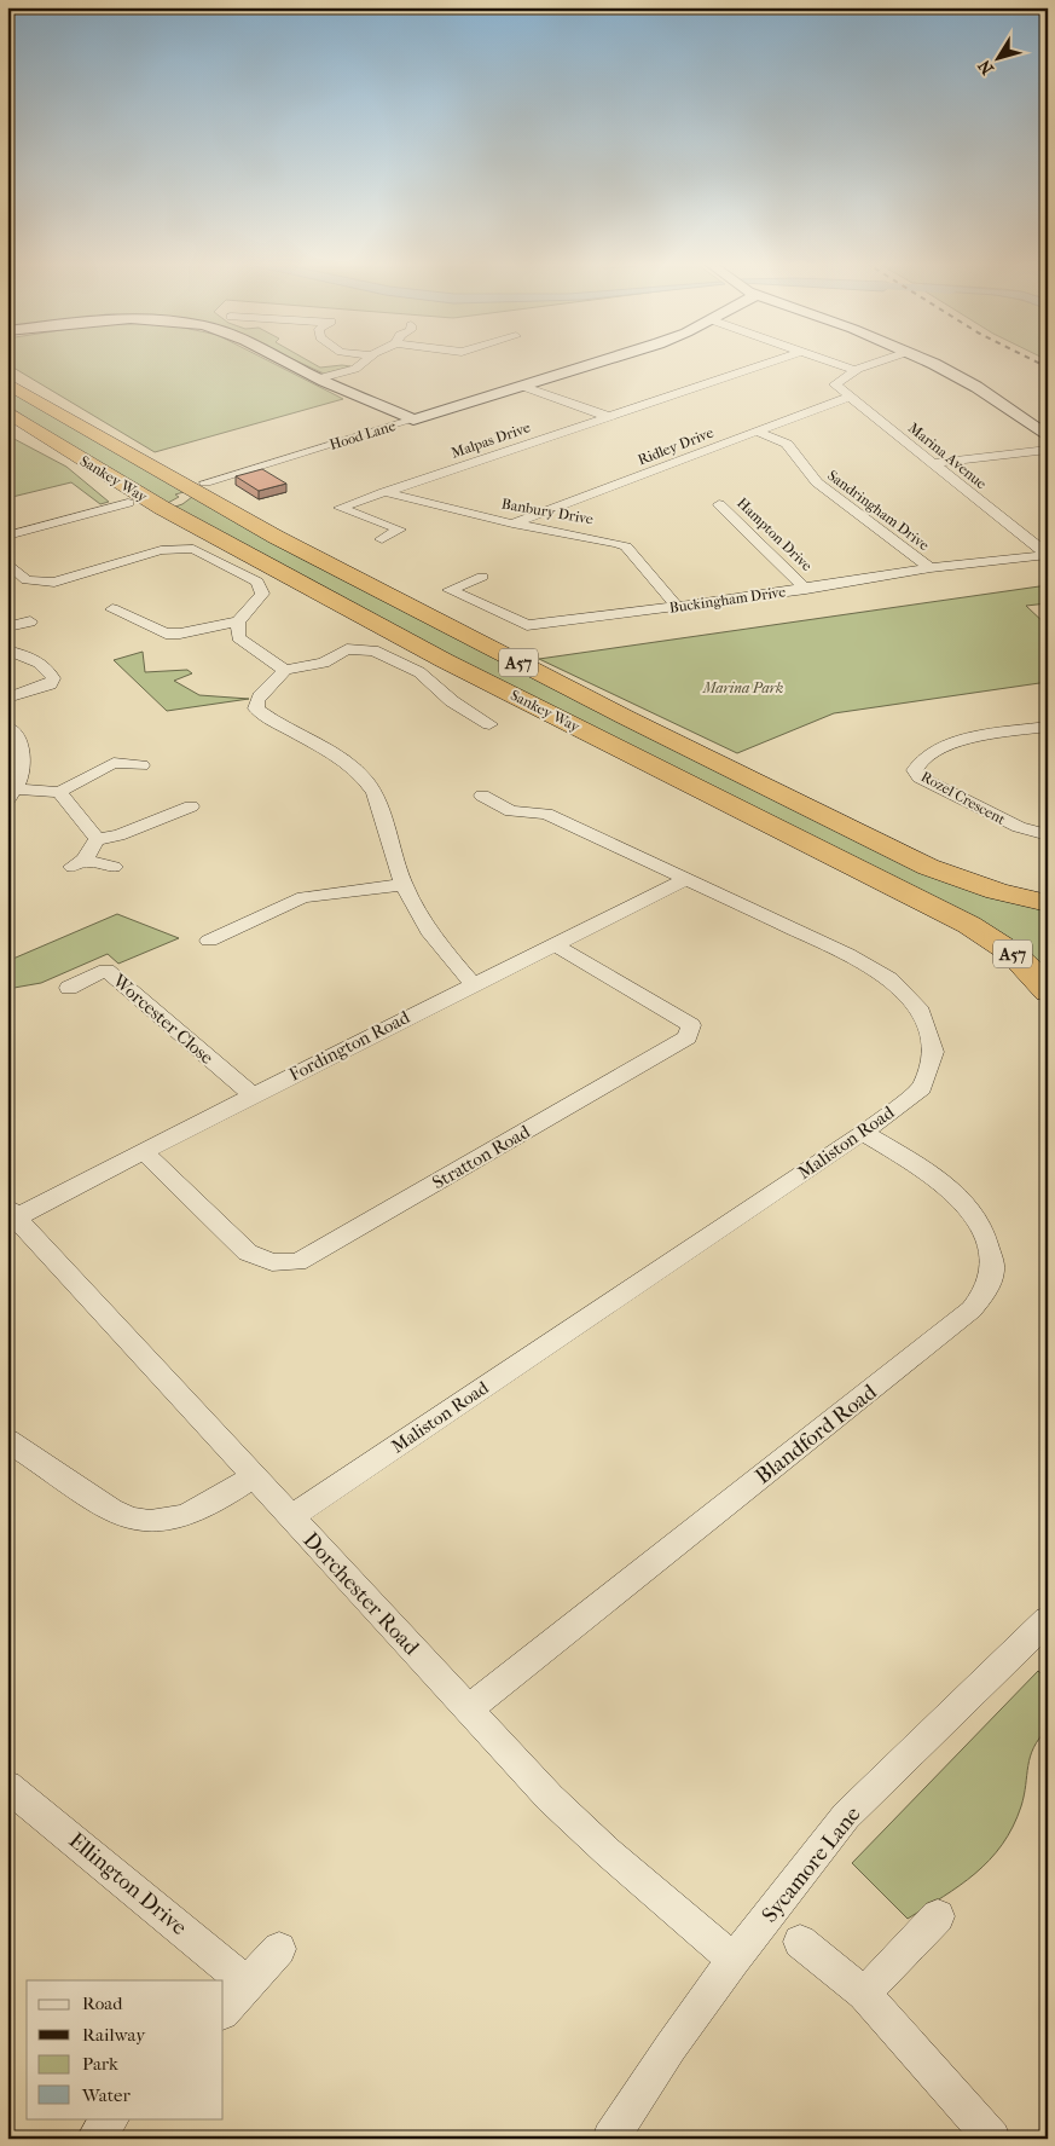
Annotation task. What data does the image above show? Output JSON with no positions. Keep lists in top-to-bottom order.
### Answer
{
  "streets": {
    "highway": ["Sankey Way", "A57"],
    "street": [
      "Hood Lane",
      "Malpas Drive",
      "Ridley Drive",
      "Marina Avenue",
      "Sandringham Drive",
      "Banbury Drive",
      "Hampton Drive",
      "Buckingham Drive",
      "Rozel Crescent",
      "Worcester Close",
      "Fordington Road",
      "Maliston Road",
      "Stratton Road",
      "Blandford Road",
      "Dorchester Road",
      "Sycamore Lane",
      "Ellington Drive"
    ]
  },
  "crossings": [
    ["Malpas Drive", "Banbury Drive"],
    ["Ridley Drive", "Marina Avenue"],
    ["Ridley Drive", "Sandringham Drive"],
    ["Ridley Drive", "Banbury Drive"],
    ["Marina Avenue", "Buckingham Drive"],
    ["Sandringham Drive", "Buckingham Drive"],
    ["Banbury Drive", "Buckingham Drive"],
    ["Hampton Drive", "Buckingham Drive"],
    ["Worcester Close", "Fordington Road"],
    ["Fordington Road", "Maliston Road"],
    ["Fordington Road", "Stratton Road"],
    ["Fordington Road", "Dorchester Road"],
    ["Maliston Road", "Blandford Road"],
    ["Maliston Road", "Dorchester Road"],
    ["Blandford Road", "Dorchester Road"],
    ["Dorchester Road", "Sycamore Lane"]
  ],
  "parks": ["Marina Park"],
  "legend": [
    "Road",
    "Railway",
    "Park",
    "Water"
  ],
  "north": "bottom left"
}
